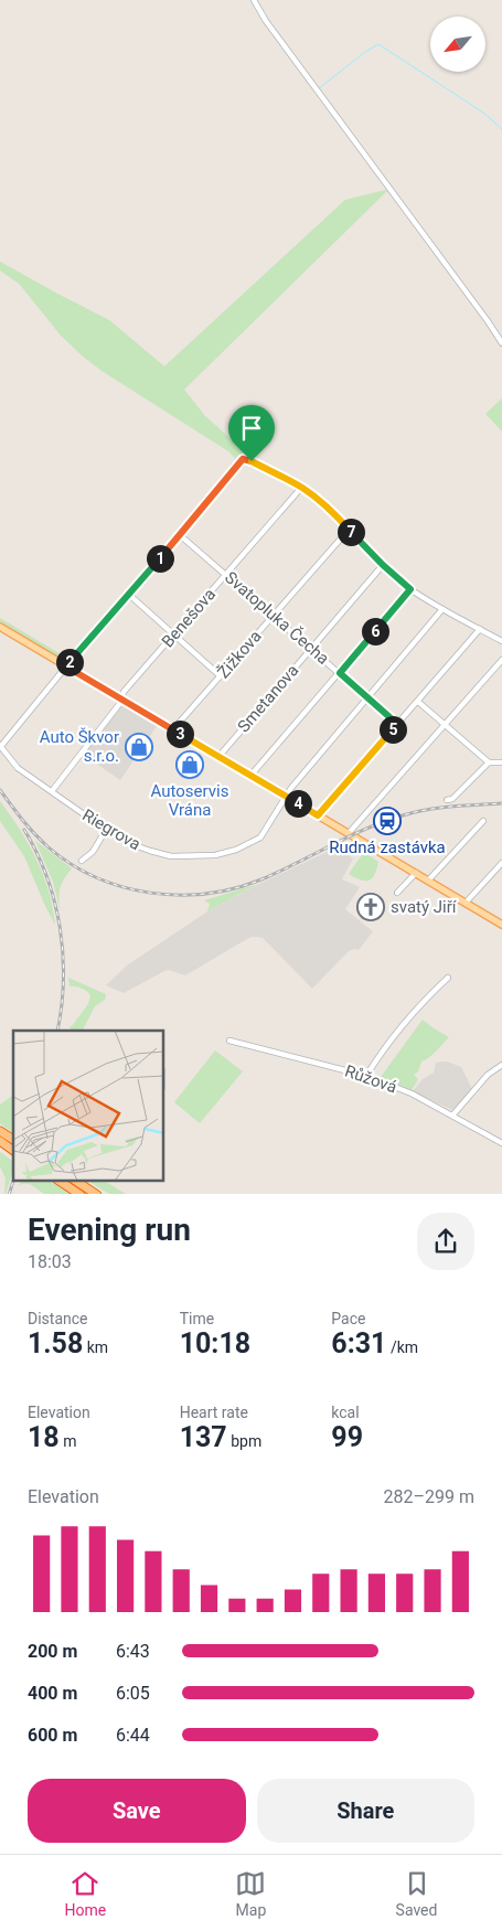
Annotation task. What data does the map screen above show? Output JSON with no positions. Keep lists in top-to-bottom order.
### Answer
{
  "streets": {
    "street": [
      "Benešova",
      "Svatopluka Čecha",
      "Žižkova",
      "Smetanova",
      "Riegrova",
      "Růžová"
    ]
  },
  "crossings": [
    ["Benešova", "Svatopluka Čecha"],
    ["Benešova", "Riegrova"],
    ["Svatopluka Čecha", "Žižkova"],
    ["Svatopluka Čecha", "Smetanova"],
    ["Svatopluka Čecha", "Riegrova"]
  ],
  "places": {
    "shop": ["Auto Škvor s.r.o.", "Autoservis Vrána"],
    "station": ["Rudná zastávka"],
    "church": ["svatý Jiří"]
  },
  "north": "bottom left",
  "page": {
    "pins": [
      "7",
      "1",
      "6",
      "2",
      "5",
      "3",
      "4"
    ],
    "heading": ["Evening run", "18:03"],
    "stats": [
      ["Distance", "1.58 km"],
      ["Time", "10:18"],
      ["Pace", "6:31 /km"],
      ["Elevation", "18 m"],
      ["Heart rate", "137 bpm"],
      ["kcal", "99"]
    ],
    "chart": ["Elevation", "282–299 m"],
    "list": [
      {
        "name": "200 m",
        "note": "6:43"
      },
      {
        "name": "400 m",
        "note": "6:05"
      },
      {
        "name": "600 m",
        "note": "6:44"
      }
    ],
    "buttons": ["Save", "Share"],
    "tabs": ["Home", "Map", "Saved"]
  }
}
